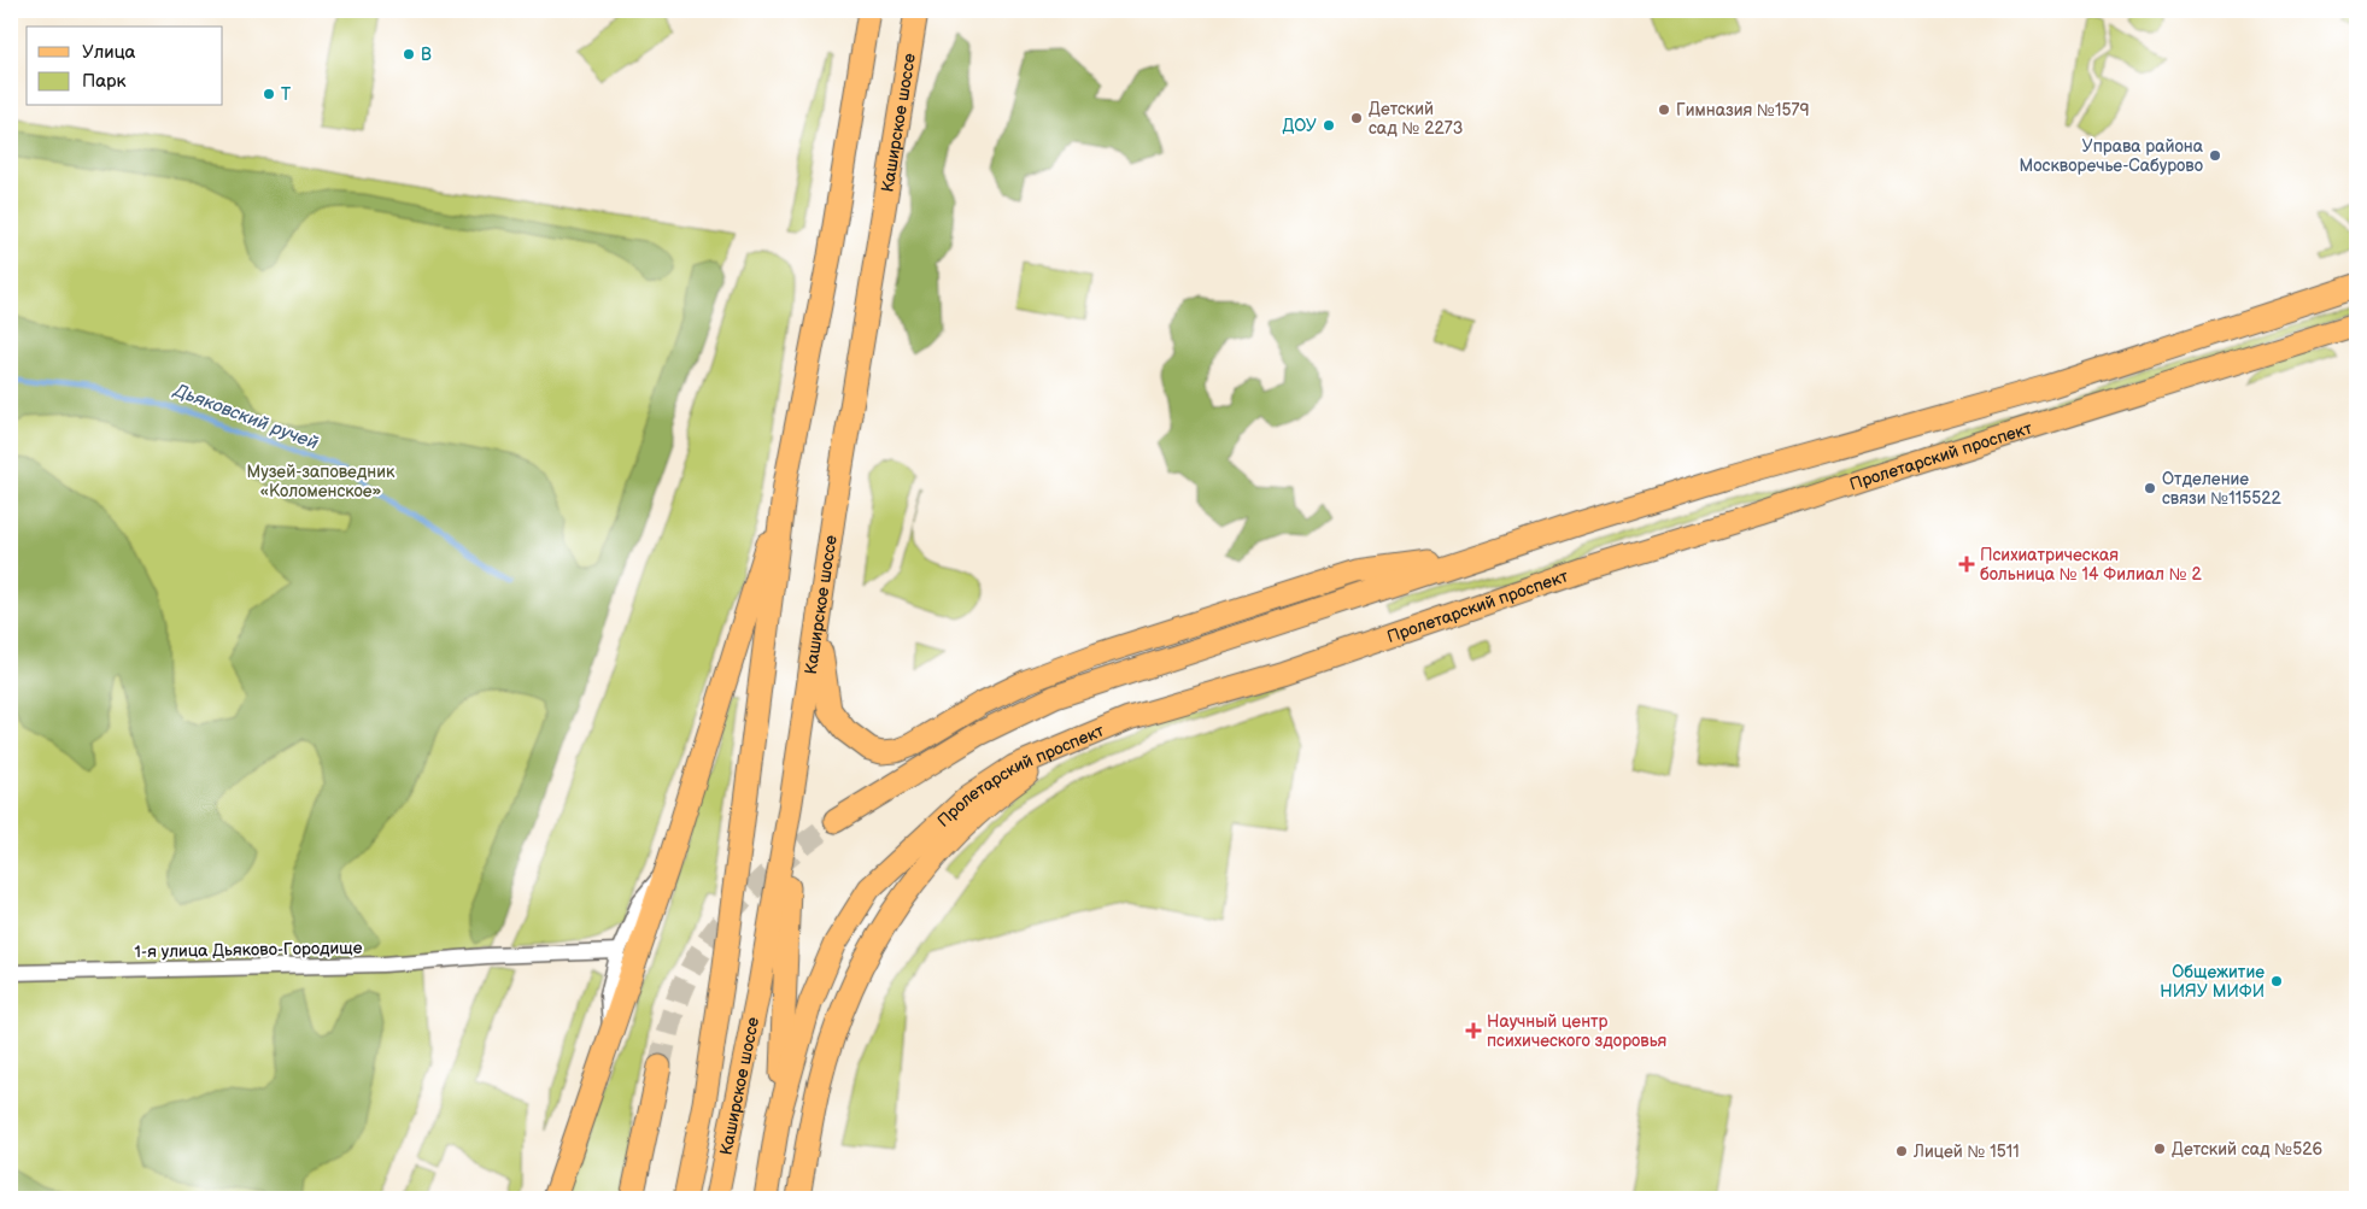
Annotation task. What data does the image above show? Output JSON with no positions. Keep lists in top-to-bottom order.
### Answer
{
  "streets": {
    "main road": ["Каширское шоссе", "Пролетарский проспект"],
    "street": ["1-я улица Дьяково-Городище"]
  },
  "water": ["Дьяковский ручей"],
  "parks": ["Музей-заповедник «Коломенское»"],
  "places": {
    "other": [
      "В",
      "Т",
      "Гимназия №1579",
      "Детский сад № 2273",
      "ДОУ",
      "Управа района Москворечье-Сабурово",
      "Отделение связи №115522",
      "Общежитие НИЯУ МИФИ",
      "Детский сад №526",
      "Лицей № 1511"
    ],
    "health": ["Психиатрическая больница № 14 Филиал № 2", "Научный центр психического здоровья"]
  },
  "legend": ["Улица", "Парк"]
}
